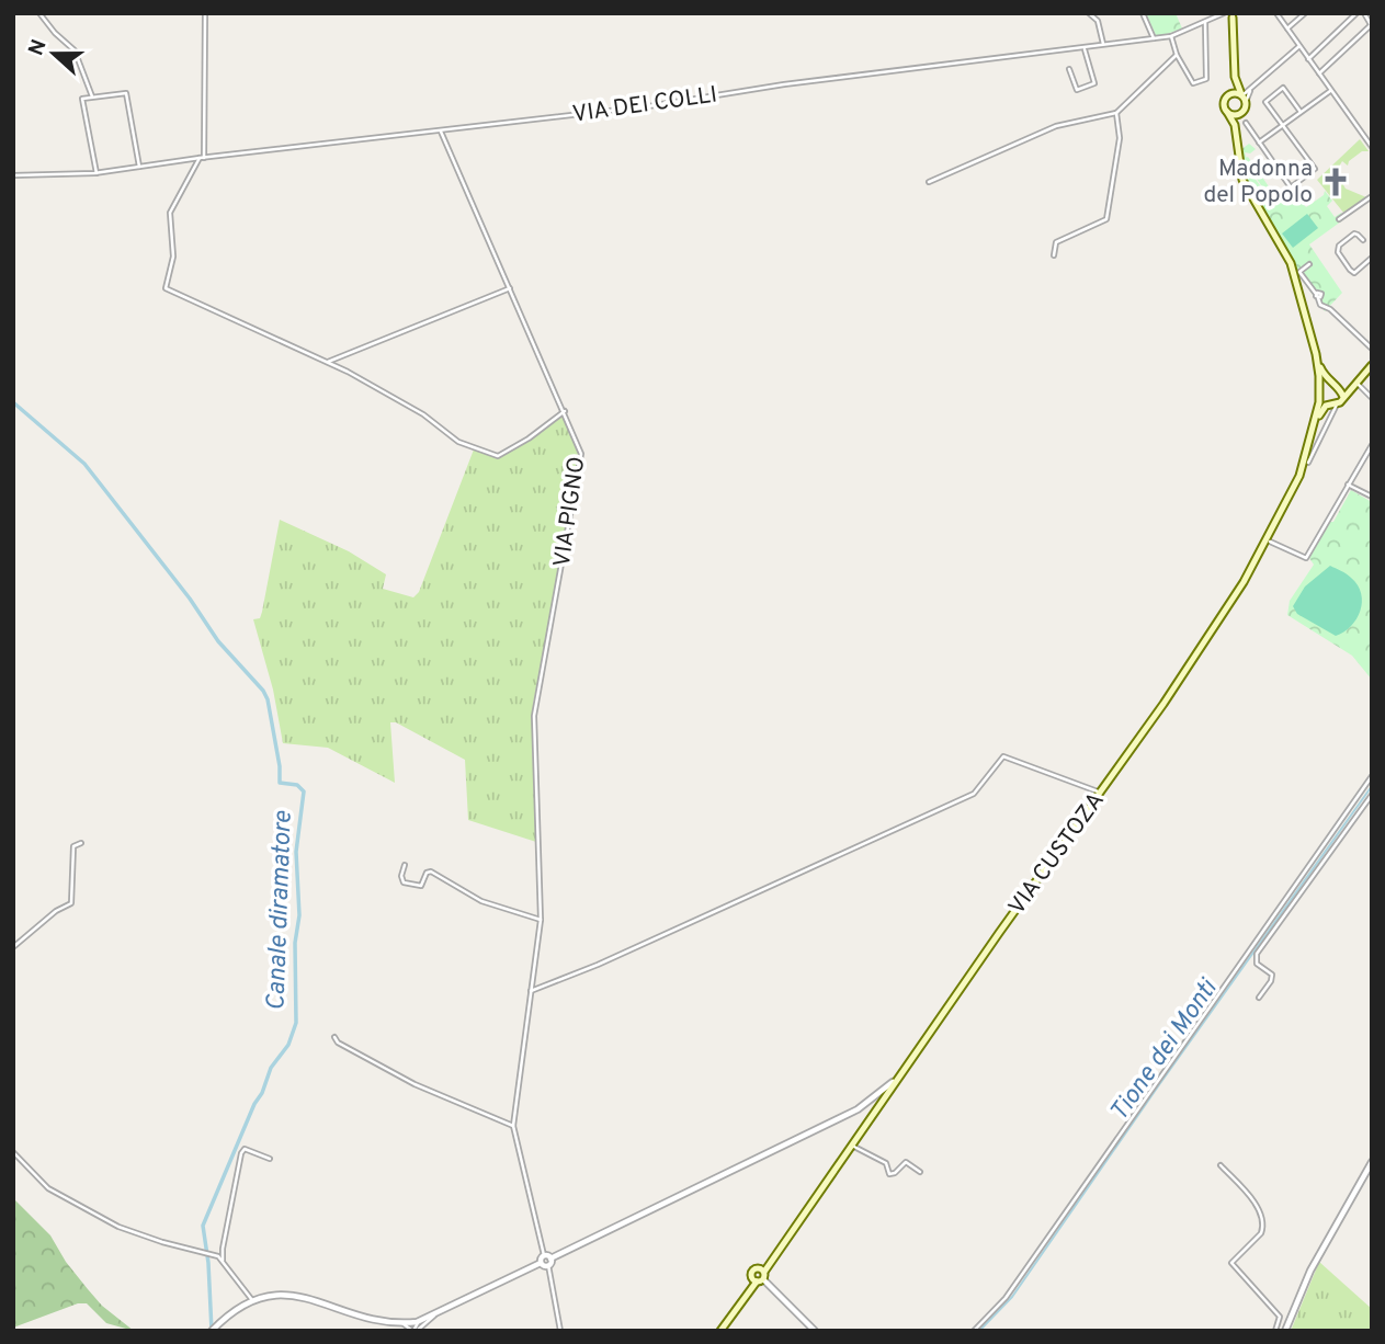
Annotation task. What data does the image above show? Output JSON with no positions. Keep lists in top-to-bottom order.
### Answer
{
  "streets": {
    "main road": ["VIA CUSTOZA"],
    "street": ["VIA DEI COLLI", "VIA PIGNO"]
  },
  "crossings": [
    ["VIA DEI COLLI", "VIA PIGNO"]
  ],
  "water": ["Canale diramatore", "Tione dei Monti"],
  "places": {
    "church": ["Madonna del Popolo"]
  },
  "north": "left"
}
